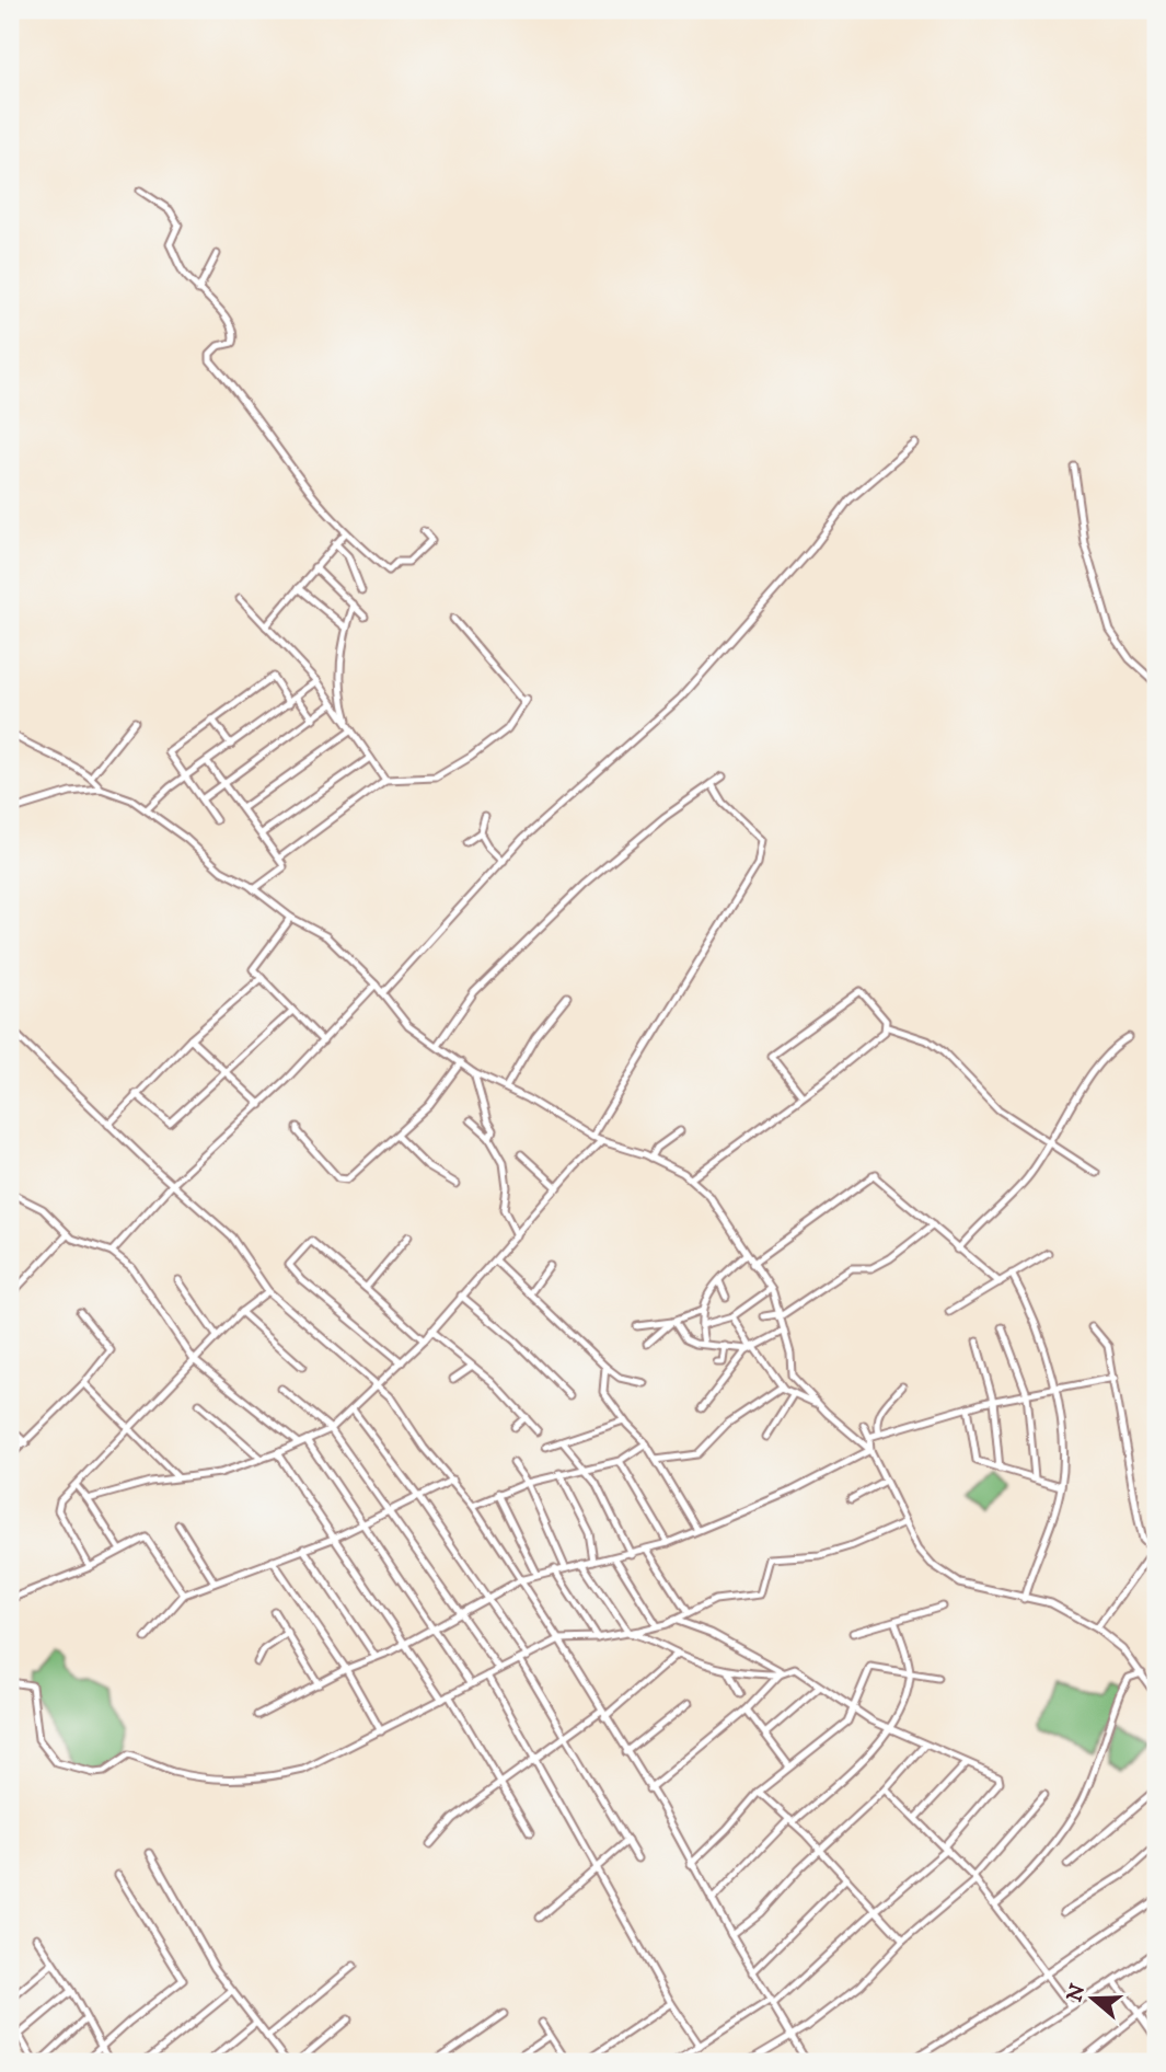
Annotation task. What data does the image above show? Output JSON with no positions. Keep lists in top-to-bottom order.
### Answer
{
  "north": "left"
}
